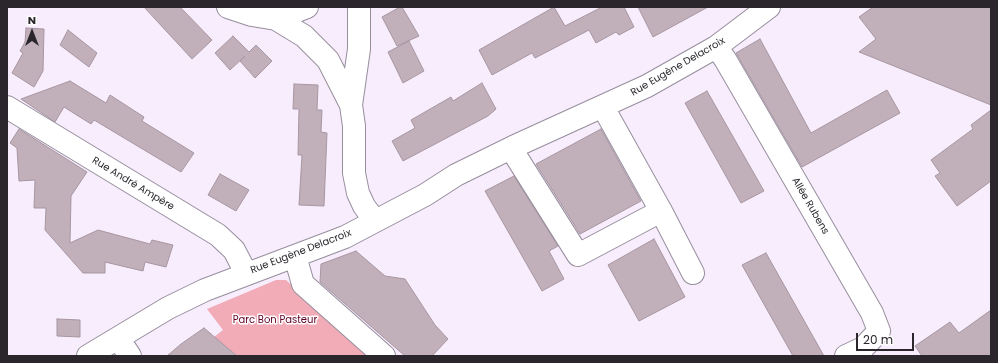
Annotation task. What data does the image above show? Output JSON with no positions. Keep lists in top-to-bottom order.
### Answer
{
  "streets": {
    "street": ["Rue Eugène Delacroix", "Rue André Ampère", "Allée Rubens"]
  },
  "crossings": [
    ["Rue Eugène Delacroix", "Rue André Ampère"],
    ["Rue Eugène Delacroix", "Allée Rubens"]
  ],
  "parks": ["Parc Bon Pasteur"],
  "scale_bar": "20 m",
  "north": "top"
}
